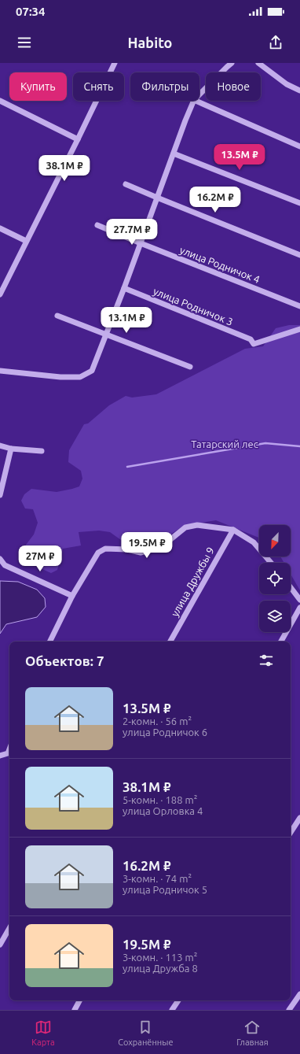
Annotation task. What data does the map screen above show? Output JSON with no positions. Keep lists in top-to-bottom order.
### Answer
{
  "streets": {
    "street": ["улица Родничок 4", "улица Родничок 3", "улица Дружбы 9"]
  },
  "parks": ["Татарский лес"],
  "north": "bottom left",
  "page": {
    "status": "07:34",
    "header": "Habito",
    "chip": [
      "Купить",
      "Снять",
      "Фильтры",
      "Новое"
    ],
    "price": [
      "13.5M ₽",
      "38.1M ₽",
      "16.2M ₽",
      "27.7M ₽",
      "13.1M ₽",
      "19.5M ₽",
      "27M ₽"
    ],
    "heading": "Объектов: 7",
    "list": [
      {
        "name": "13.5M ₽",
        "note": "2-комн. · 56 m² · улица Родничок 6"
      },
      {
        "name": "38.1M ₽",
        "note": "5-комн. · 188 m² · улица Орловка 4"
      },
      {
        "name": "16.2M ₽",
        "note": "3-комн. · 74 m² · улица Родничок 5"
      },
      {
        "name": "19.5M ₽",
        "note": "3-комн. · 113 m² · улица Дружба 8"
      }
    ],
    "tabs": ["Карта", "Сохранённые", "Главная"]
  }
}
